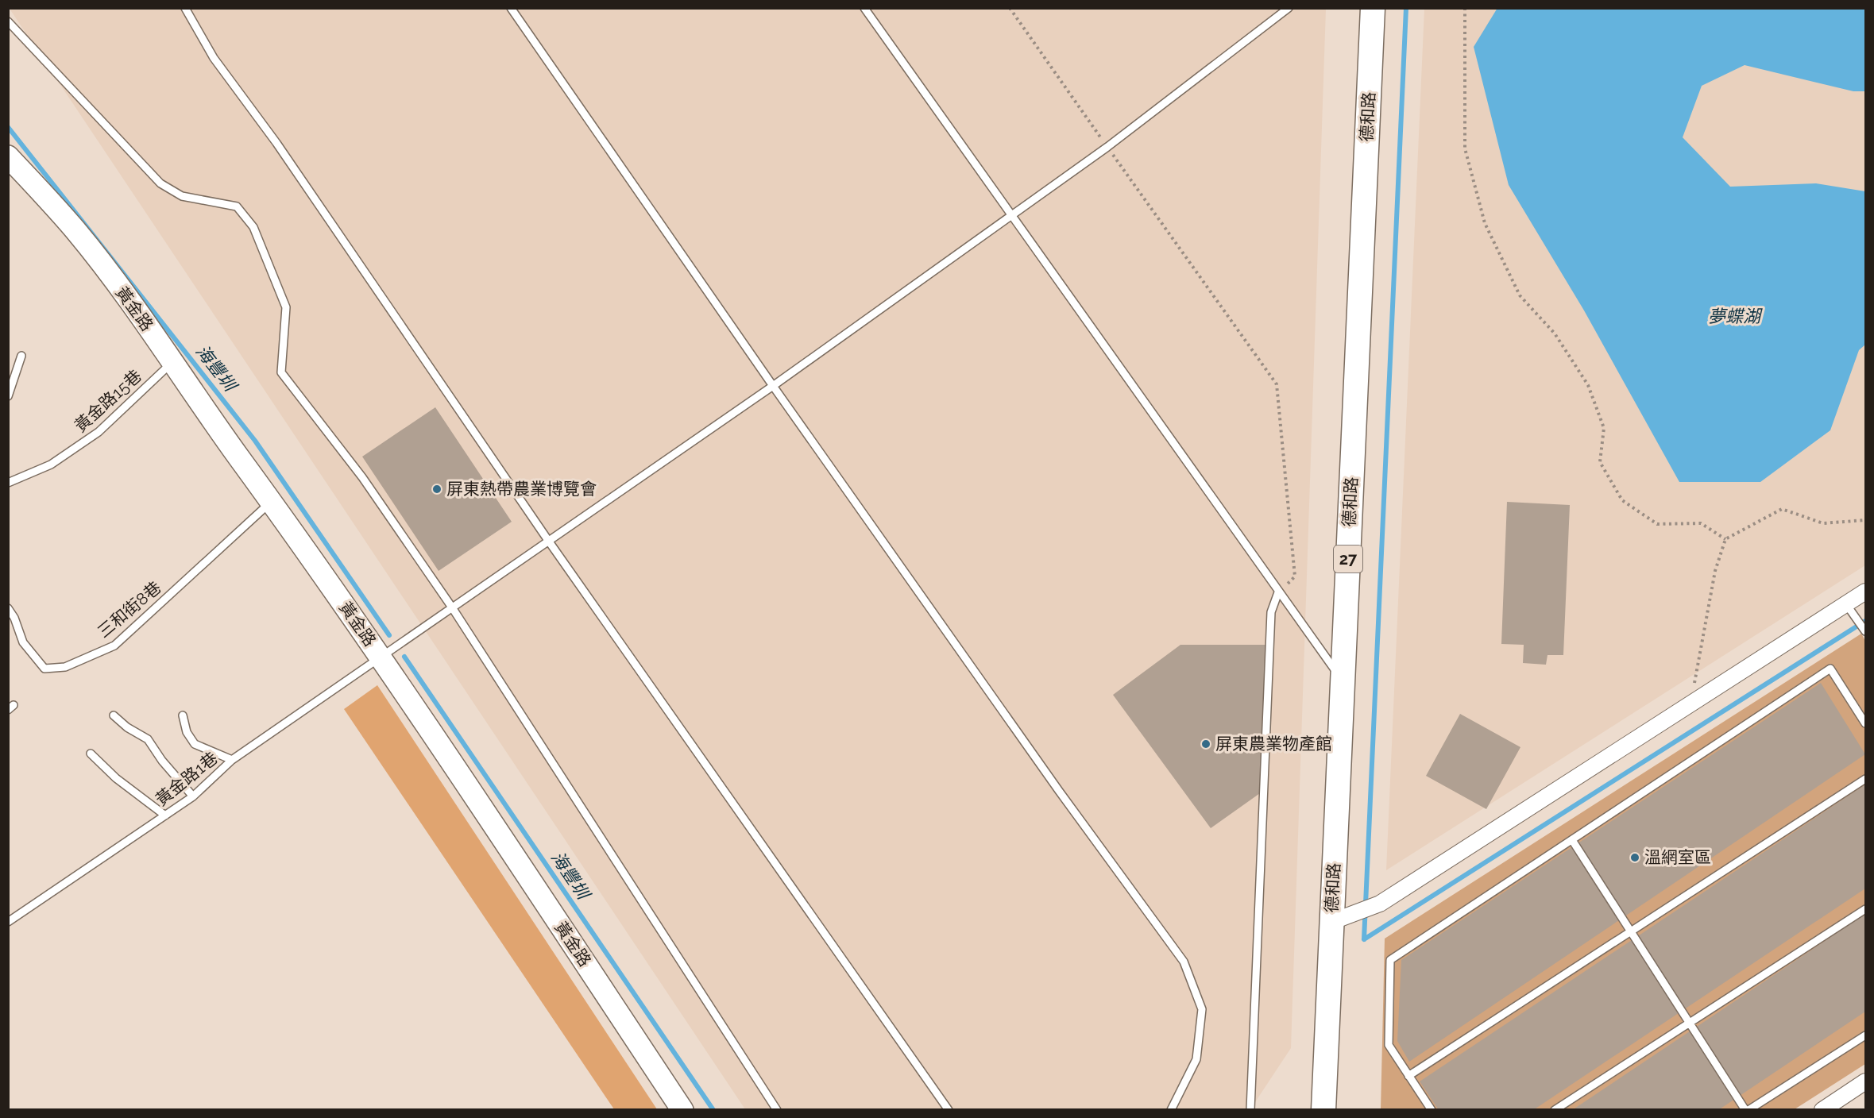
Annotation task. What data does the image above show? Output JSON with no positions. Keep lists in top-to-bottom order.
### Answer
{
  "streets": {
    "main road": ["德和路", "27"],
    "street": ["黃金路"],
    "lane": ["黃金路15巷", "三和街8巷", "黃金路1巷"]
  },
  "crossings": [
    ["黃金路", "黃金路15巷"],
    ["黃金路", "三和街8巷"],
    ["黃金路", "黃金路1巷"]
  ],
  "water": ["夢蝶湖", "海豐圳"],
  "places": ["屏東熱帶農業博覽會", "屏東農業物產館", "溫網室區"]
}
